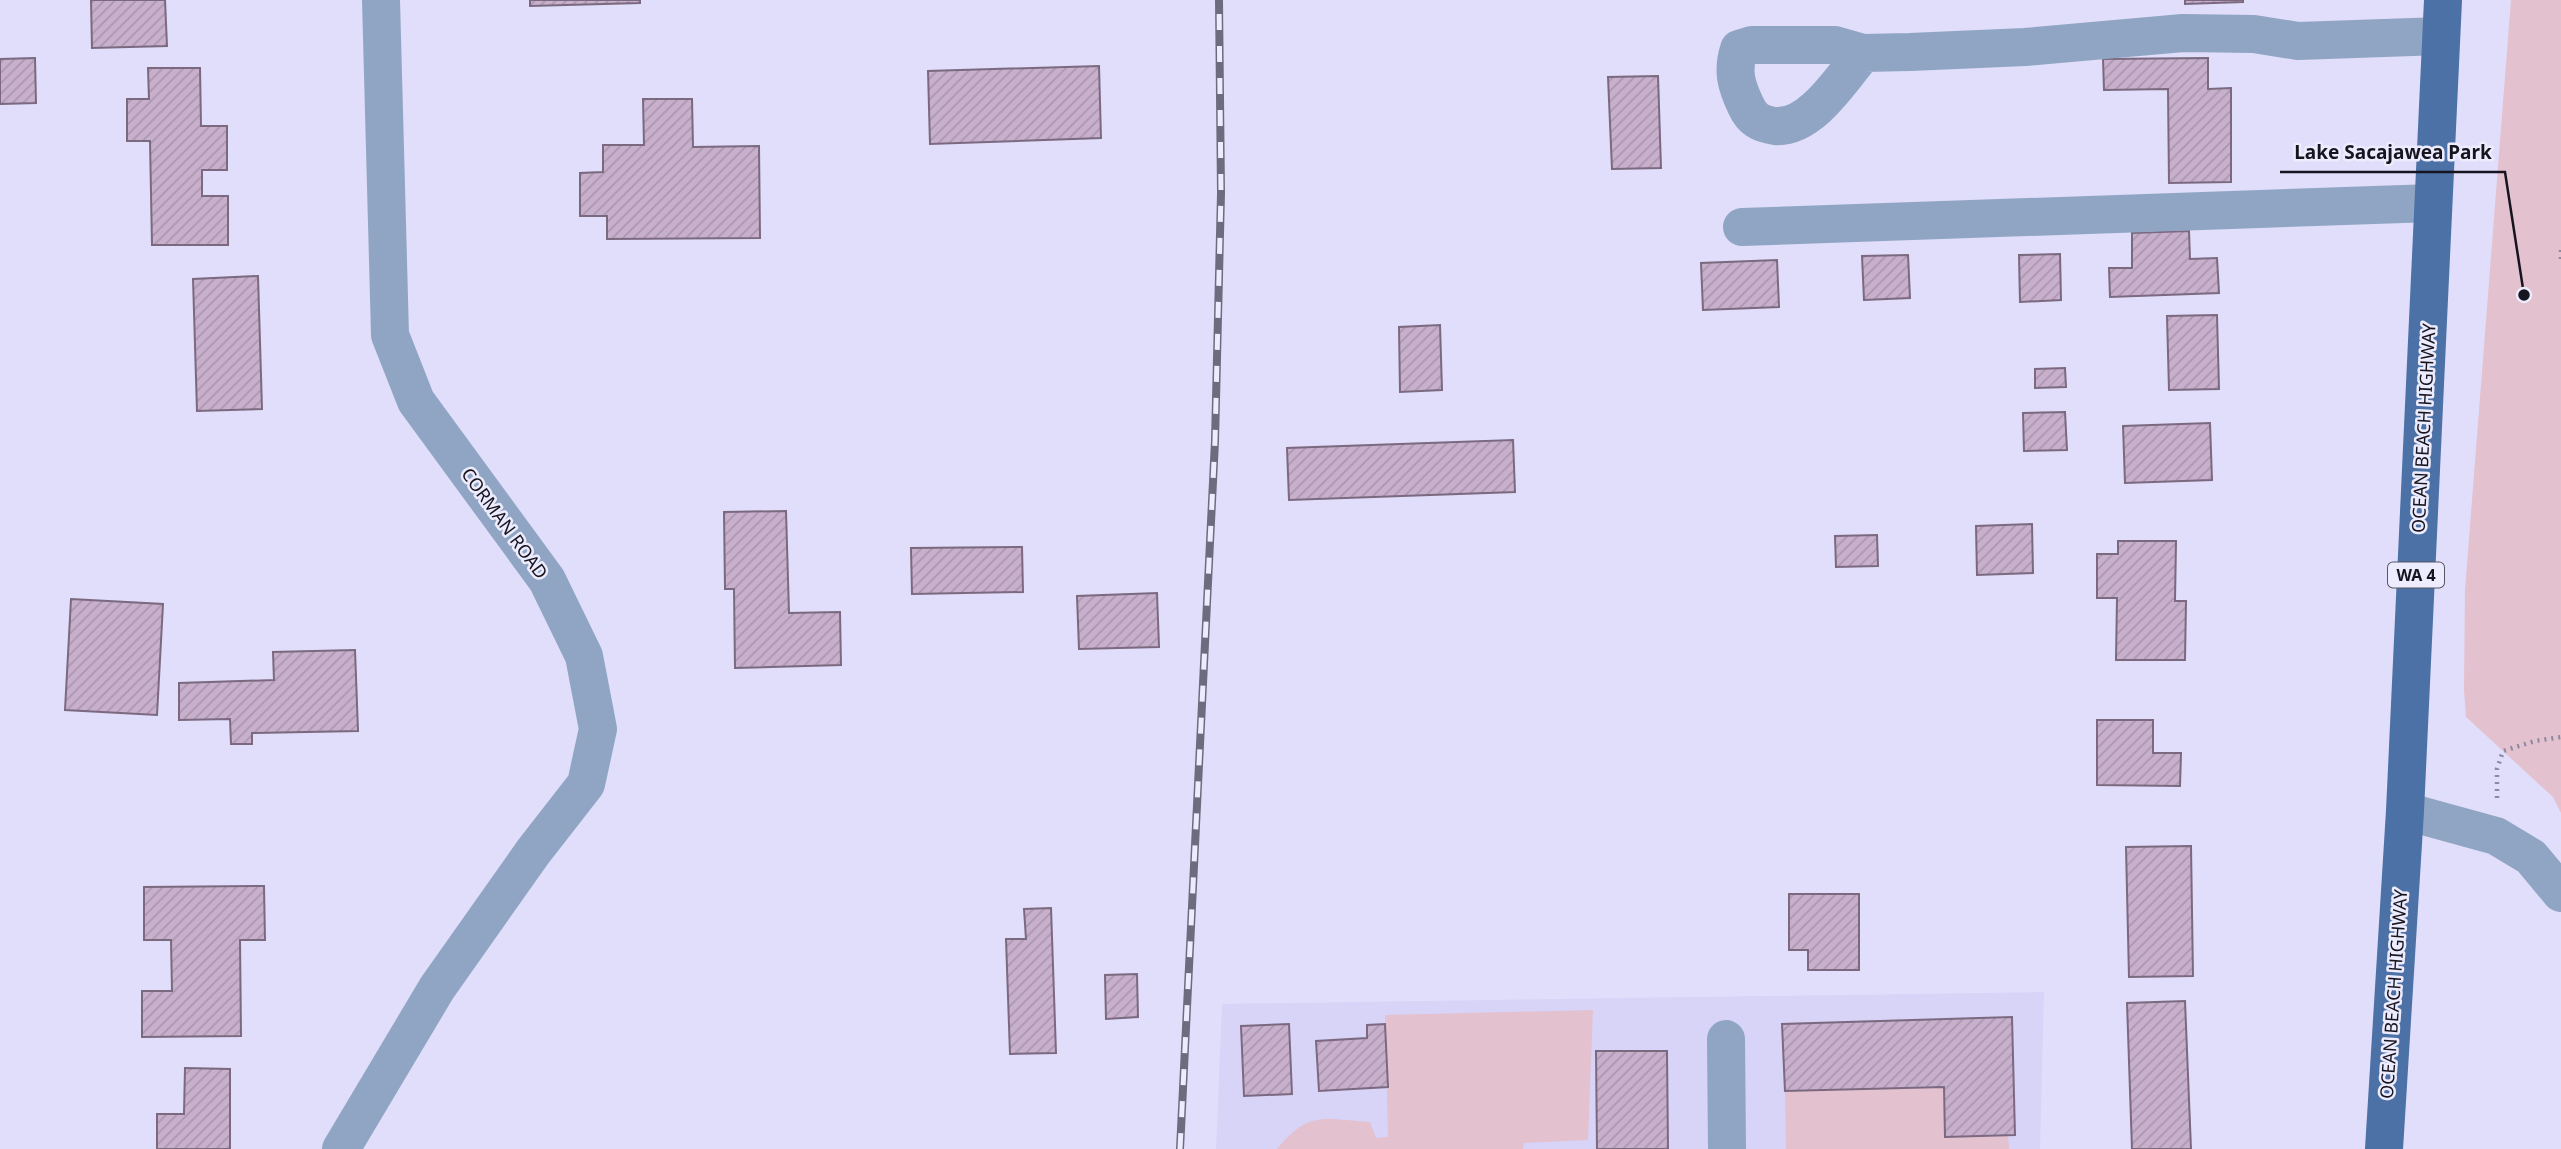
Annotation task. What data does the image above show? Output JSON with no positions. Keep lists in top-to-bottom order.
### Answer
{
  "streets": {
    "main road": ["OCEAN BEACH HIGHWAY", "WA 4"],
    "street": ["CORMAN ROAD"]
  },
  "places": ["Lake Sacajawea Park"]
}
